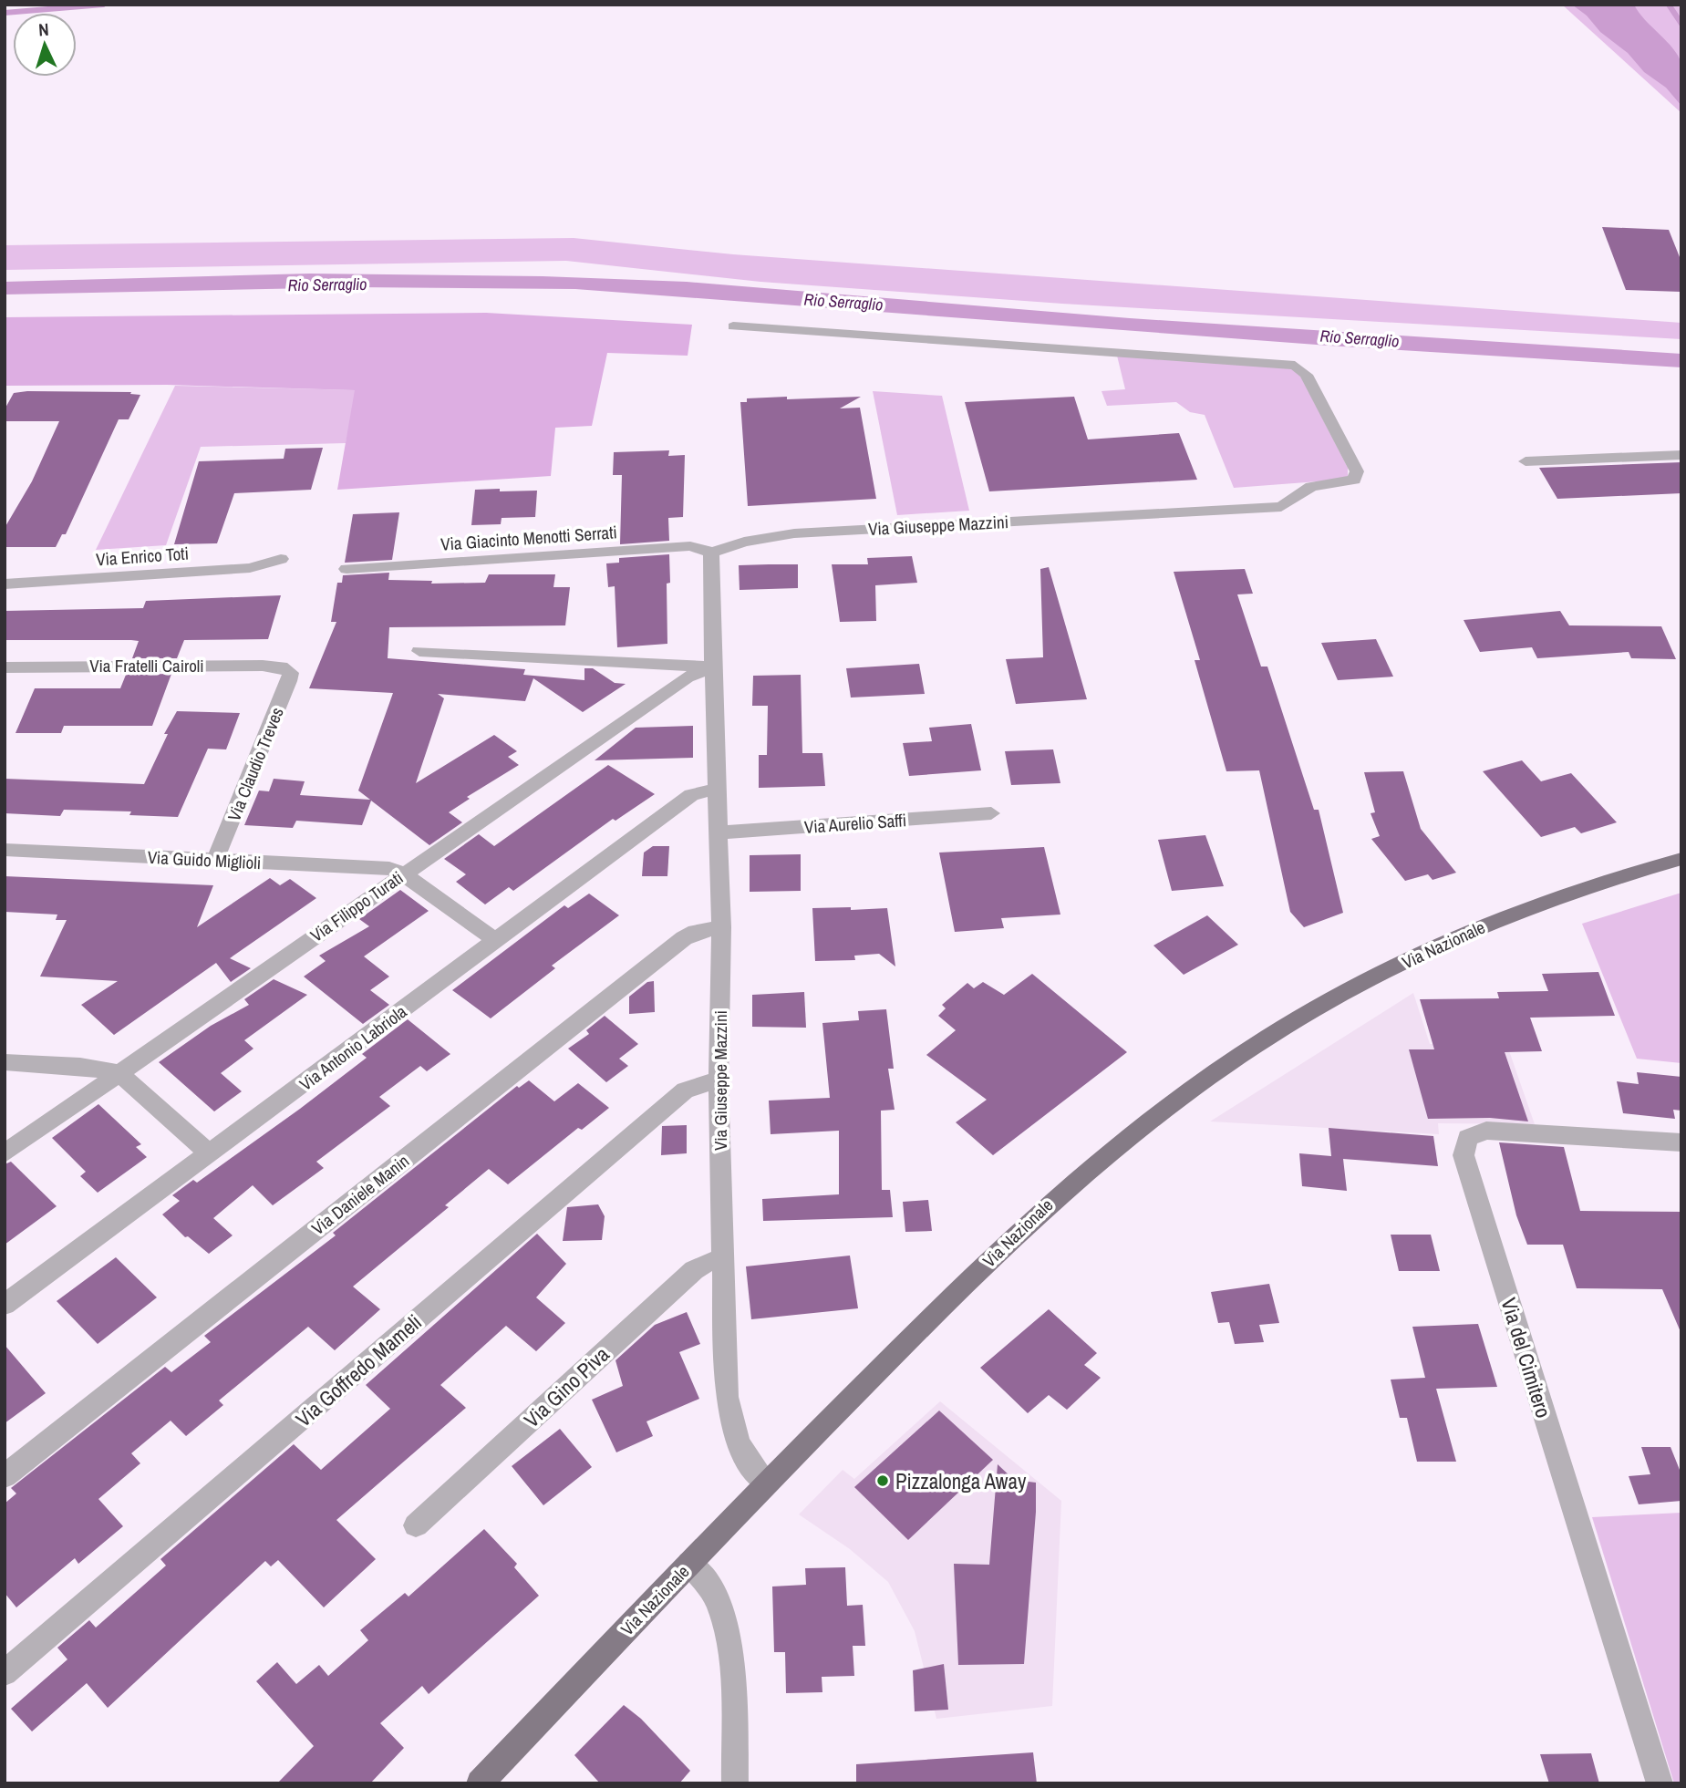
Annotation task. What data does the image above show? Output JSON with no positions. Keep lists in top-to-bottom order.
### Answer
{
  "streets": {
    "main road": ["Via Nazionale"],
    "street": [
      "Via Giuseppe Mazzini",
      "Via Giacinto Menotti Serrati",
      "Via Enrico Toti",
      "Via Fratelli Cairoli",
      "Via Claudio Treves",
      "Via Aurelio Saffi",
      "Via Guido Miglioli",
      "Via Filippo Turati",
      "Via Antonio Labriola",
      "Via Daniele Manin",
      "Via del Cimitero",
      "Via Goffredo Mameli",
      "Via Gino Piva"
    ]
  },
  "crossings": [
    ["Via Giuseppe Mazzini", "Via Giacinto Menotti Serrati"],
    ["Via Giuseppe Mazzini", "Via Aurelio Saffi"],
    ["Via Giuseppe Mazzini", "Via Filippo Turati"],
    ["Via Giuseppe Mazzini", "Via Nazionale"],
    ["Via Giuseppe Mazzini", "Via Antonio Labriola"],
    ["Via Giuseppe Mazzini", "Via Daniele Manin"],
    ["Via Giuseppe Mazzini", "Via Goffredo Mameli"],
    ["Via Giuseppe Mazzini", "Via Gino Piva"],
    ["Via Fratelli Cairoli", "Via Claudio Treves"],
    ["Via Claudio Treves", "Via Guido Miglioli"],
    ["Via Guido Miglioli", "Via Filippo Turati"]
  ],
  "water": ["Rio Serraglio"],
  "places": ["Pizzalonga Away"],
  "north": "top"
}
